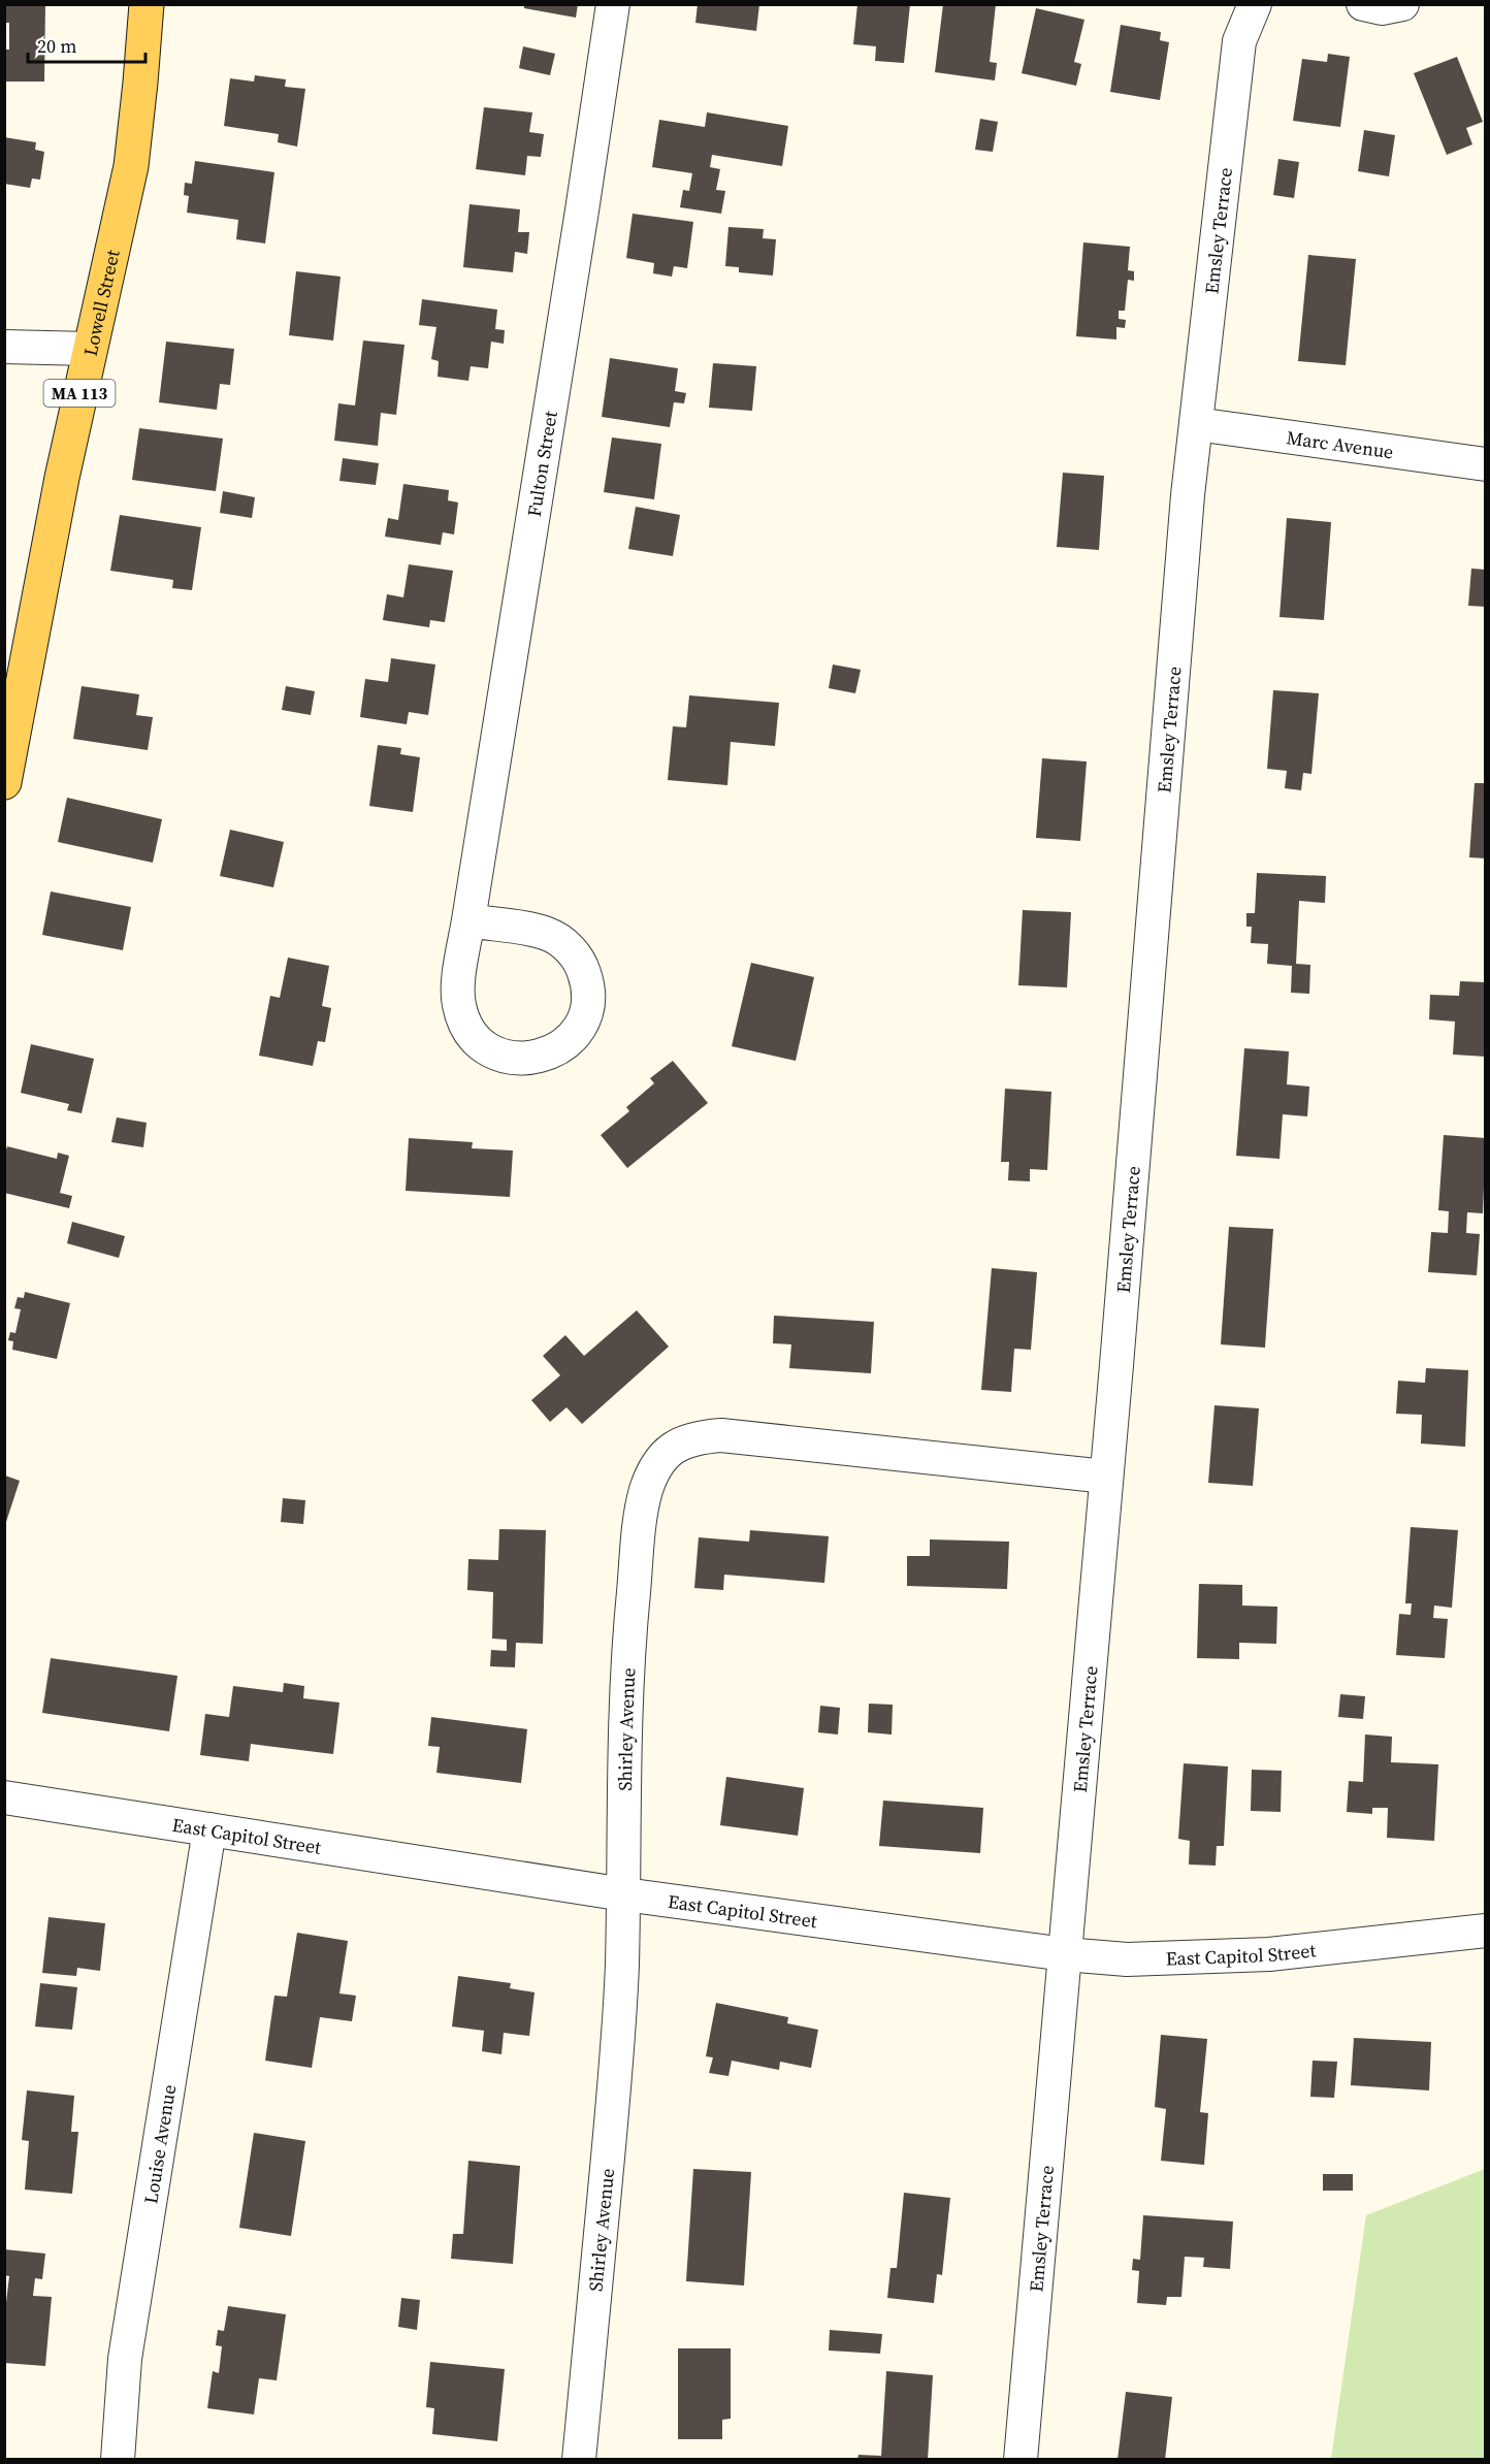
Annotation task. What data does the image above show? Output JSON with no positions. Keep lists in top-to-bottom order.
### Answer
{
  "streets": {
    "main road": ["Lowell Street", "MA 113"],
    "street": [
      "Emsley Terrace",
      "Marc Avenue",
      "Fulton Street",
      "Shirley Avenue",
      "East Capitol Street",
      "Louise Avenue"
    ]
  },
  "crossings": [
    ["Emsley Terrace", "Marc Avenue"],
    ["Emsley Terrace", "Shirley Avenue"],
    ["Emsley Terrace", "East Capitol Street"],
    ["Shirley Avenue", "East Capitol Street"],
    ["East Capitol Street", "Louise Avenue"]
  ],
  "scale_bar": "20 m"
}
